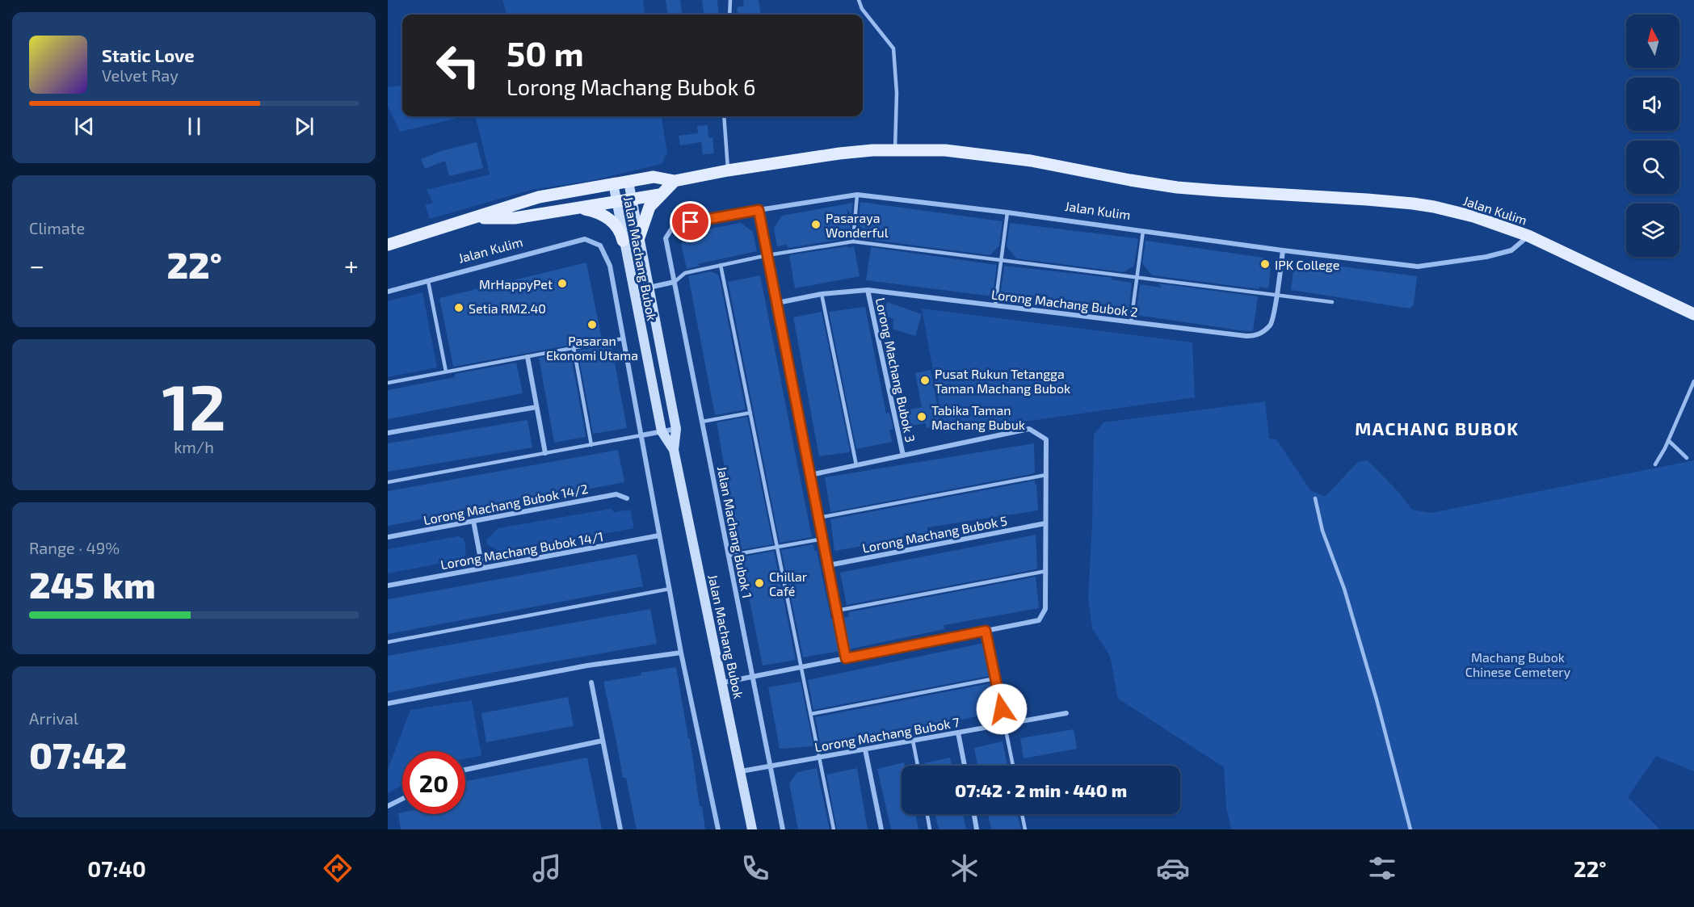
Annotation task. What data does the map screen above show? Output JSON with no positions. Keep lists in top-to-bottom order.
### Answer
{
  "streets": {
    "main road": ["Jalan Kulim", "Jalan Machang Bubok"],
    "street": [
      "Lorong Machang Bubok 2",
      "Lorong Machang Bubok 3",
      "Lorong Machang Bubok 14/2",
      "Jalan Machang Bubok 1",
      "Lorong Machang Bubok 5",
      "Lorong Machang Bubok 14/1",
      "Lorong Machang Bubok 7"
    ]
  },
  "crossings": [
    ["Jalan Kulim", "Jalan Machang Bubok"],
    ["Jalan Kulim", "Lorong Machang Bubok 2"],
    ["Jalan Kulim", "Jalan Machang Bubok 1"],
    ["Jalan Machang Bubok", "Lorong Machang Bubok 7"],
    ["Lorong Machang Bubok 2", "Lorong Machang Bubok 3"],
    ["Jalan Machang Bubok 1", "Lorong Machang Bubok 7"]
  ],
  "districts": ["MACHANG BUBOK"],
  "parks": ["Machang Bubok Chinese Cemetery"],
  "places": [
    "Pasaraya Wonderful",
    "IPK College",
    "MrHappyPet",
    "Setia RM2.40",
    "Pasaran Ekonomi Utama",
    "Pusat Rukun Tetangga Taman Machang Bubok",
    "Tabika Taman Machang Bubuk",
    "Chillar Café"
  ],
  "north": "top",
  "page": {
    "turn": ["50 m", "Lorong Machang Bubok 6"],
    "song": ["Static Love", "Velvet Ray"],
    "tile": [
      "Climate",
      ["12", "km/h"],
      ["Range · 49%", "245 km"],
      ["Arrival", "07:42"]
    ],
    "heat": ["−", "22°", "+"],
    "limit": "20",
    "trip": "07:42 · 2 min · 440 m",
    "tabs": ["07:40", "22°"]
  }
}
